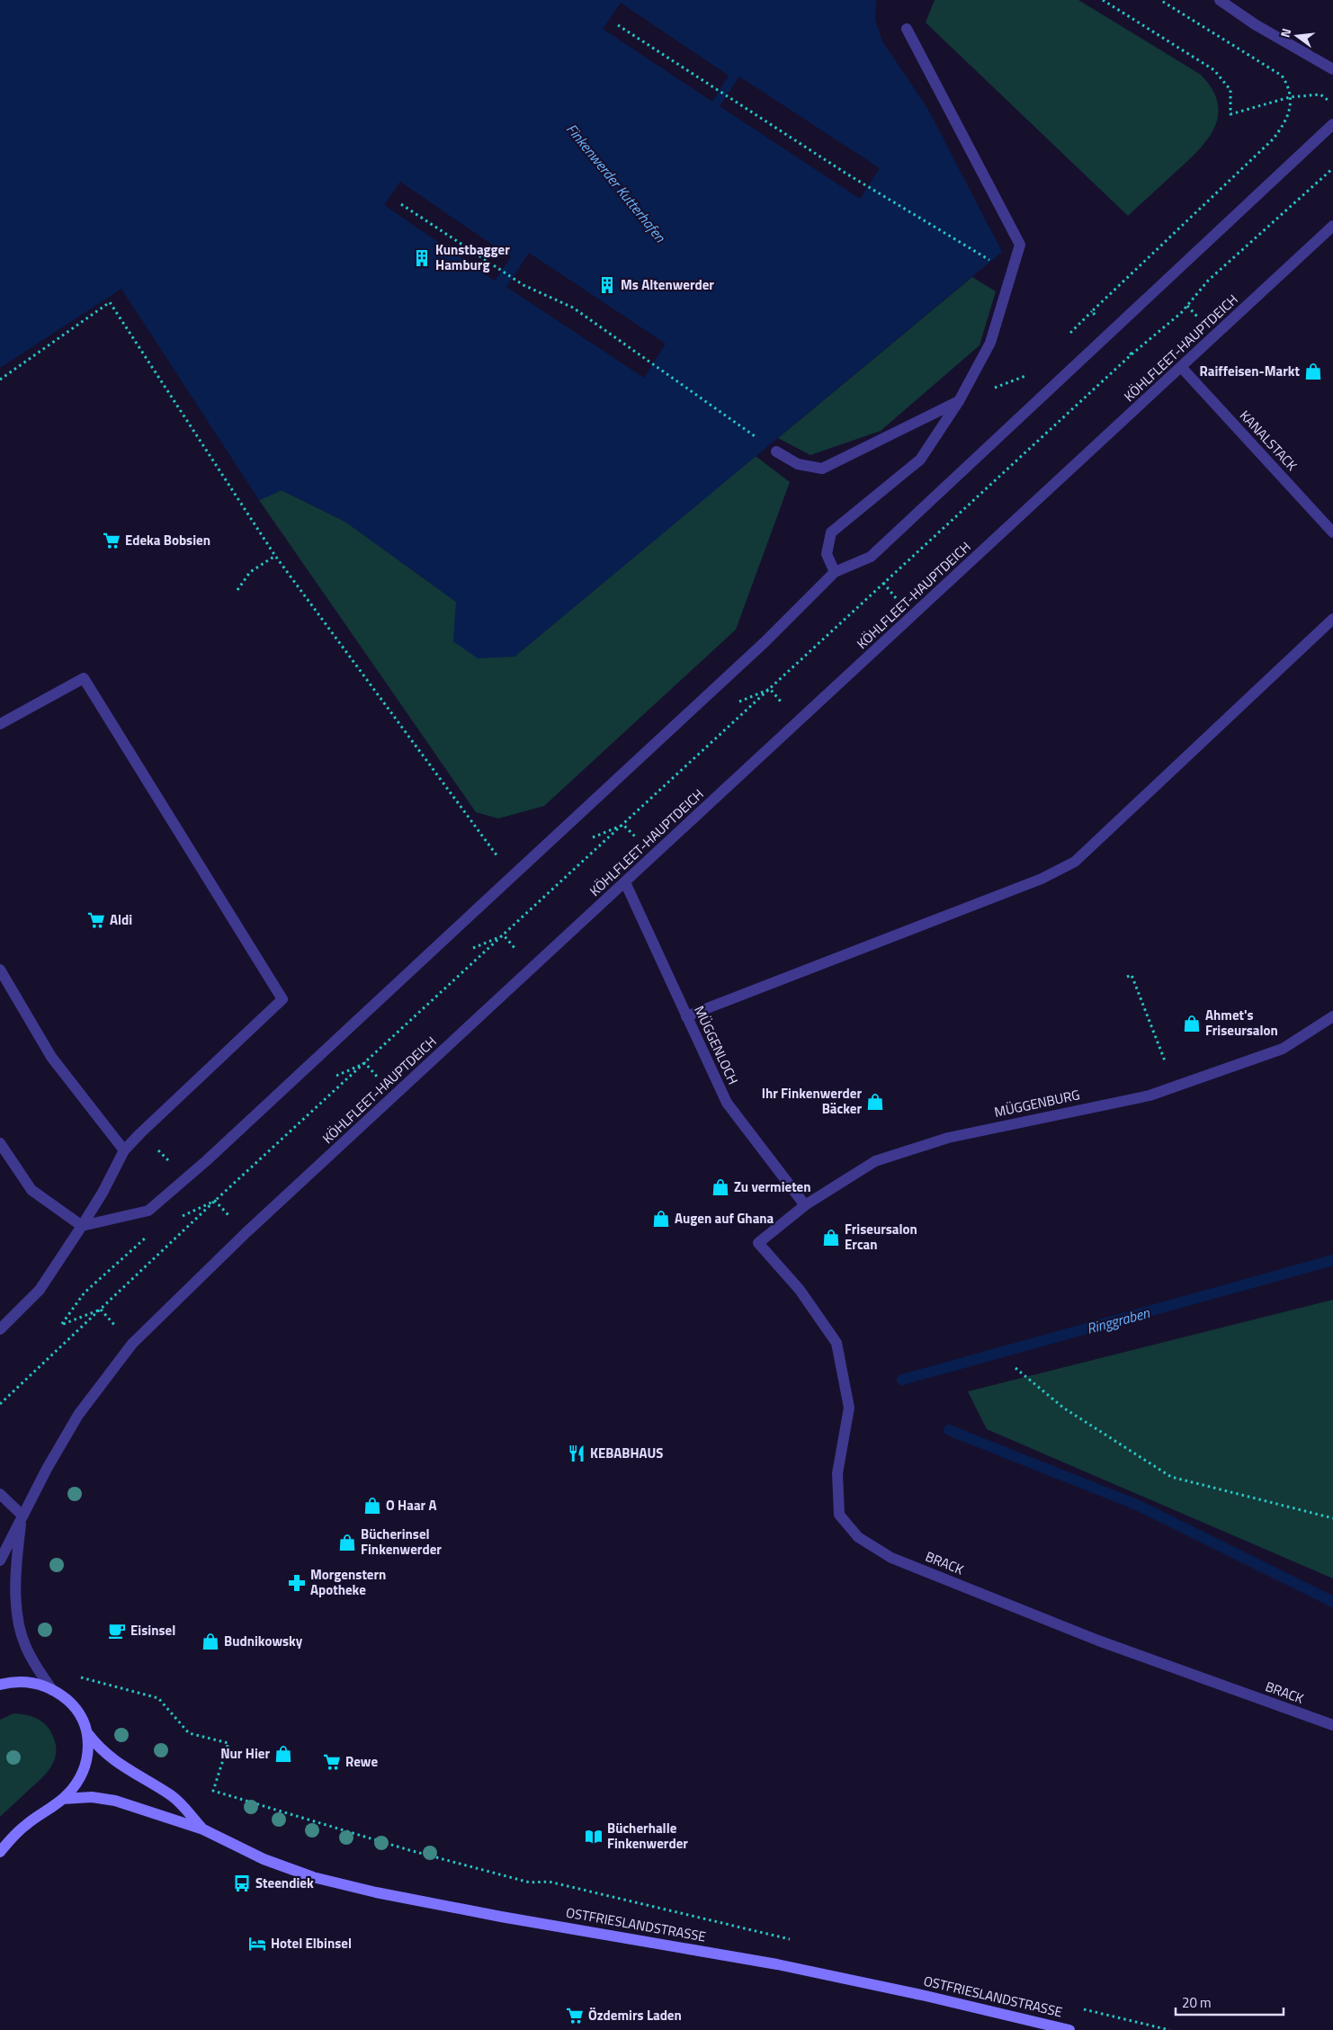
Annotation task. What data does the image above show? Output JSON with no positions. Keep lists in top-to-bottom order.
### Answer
{
  "streets": {
    "street": [
      "KÖHLFLEET-HAUPTDEICH",
      "KANALSTACK",
      "MÜGGENLOCH",
      "MÜGGENBURG",
      "BRACK",
      "OSTFRIESLANDSTRASSE"
    ]
  },
  "crossings": [
    ["KÖHLFLEET-HAUPTDEICH", "KANALSTACK"],
    ["KÖHLFLEET-HAUPTDEICH", "MÜGGENLOCH"],
    ["MÜGGENLOCH", "MÜGGENBURG"],
    ["MÜGGENBURG", "BRACK"]
  ],
  "water": ["Finkenwerder Kutterhafen", "Ringgraben"],
  "places": {
    "building": ["Kunstbagger Hamburg", "Ms Altenwerder"],
    "shop": [
      "Raiffeisen-Markt",
      "Ahmet's Friseursalon",
      "Ihr Finkenwerder Bäcker",
      "Zu vermieten",
      "Augen auf Ghana",
      "Friseursalon Ercan",
      "O Haar A",
      "Bücherinsel Finkenwerder",
      "Budnikowsky",
      "Nur Hier"
    ],
    "supermarket": [
      "Edeka Bobsien",
      "Aldi",
      "Rewe",
      "Özdemirs Laden"
    ],
    "restaurant": ["KEBABHAUS"],
    "pharmacy": ["Morgenstern Apotheke"],
    "cafe": ["Eisinsel"],
    "library": ["Bücherhalle Finkenwerder"],
    "bus stop": ["Steendiek"],
    "hotel": ["Hotel Elbinsel"]
  },
  "scale_bar": "20 m",
  "north": "left"
}
